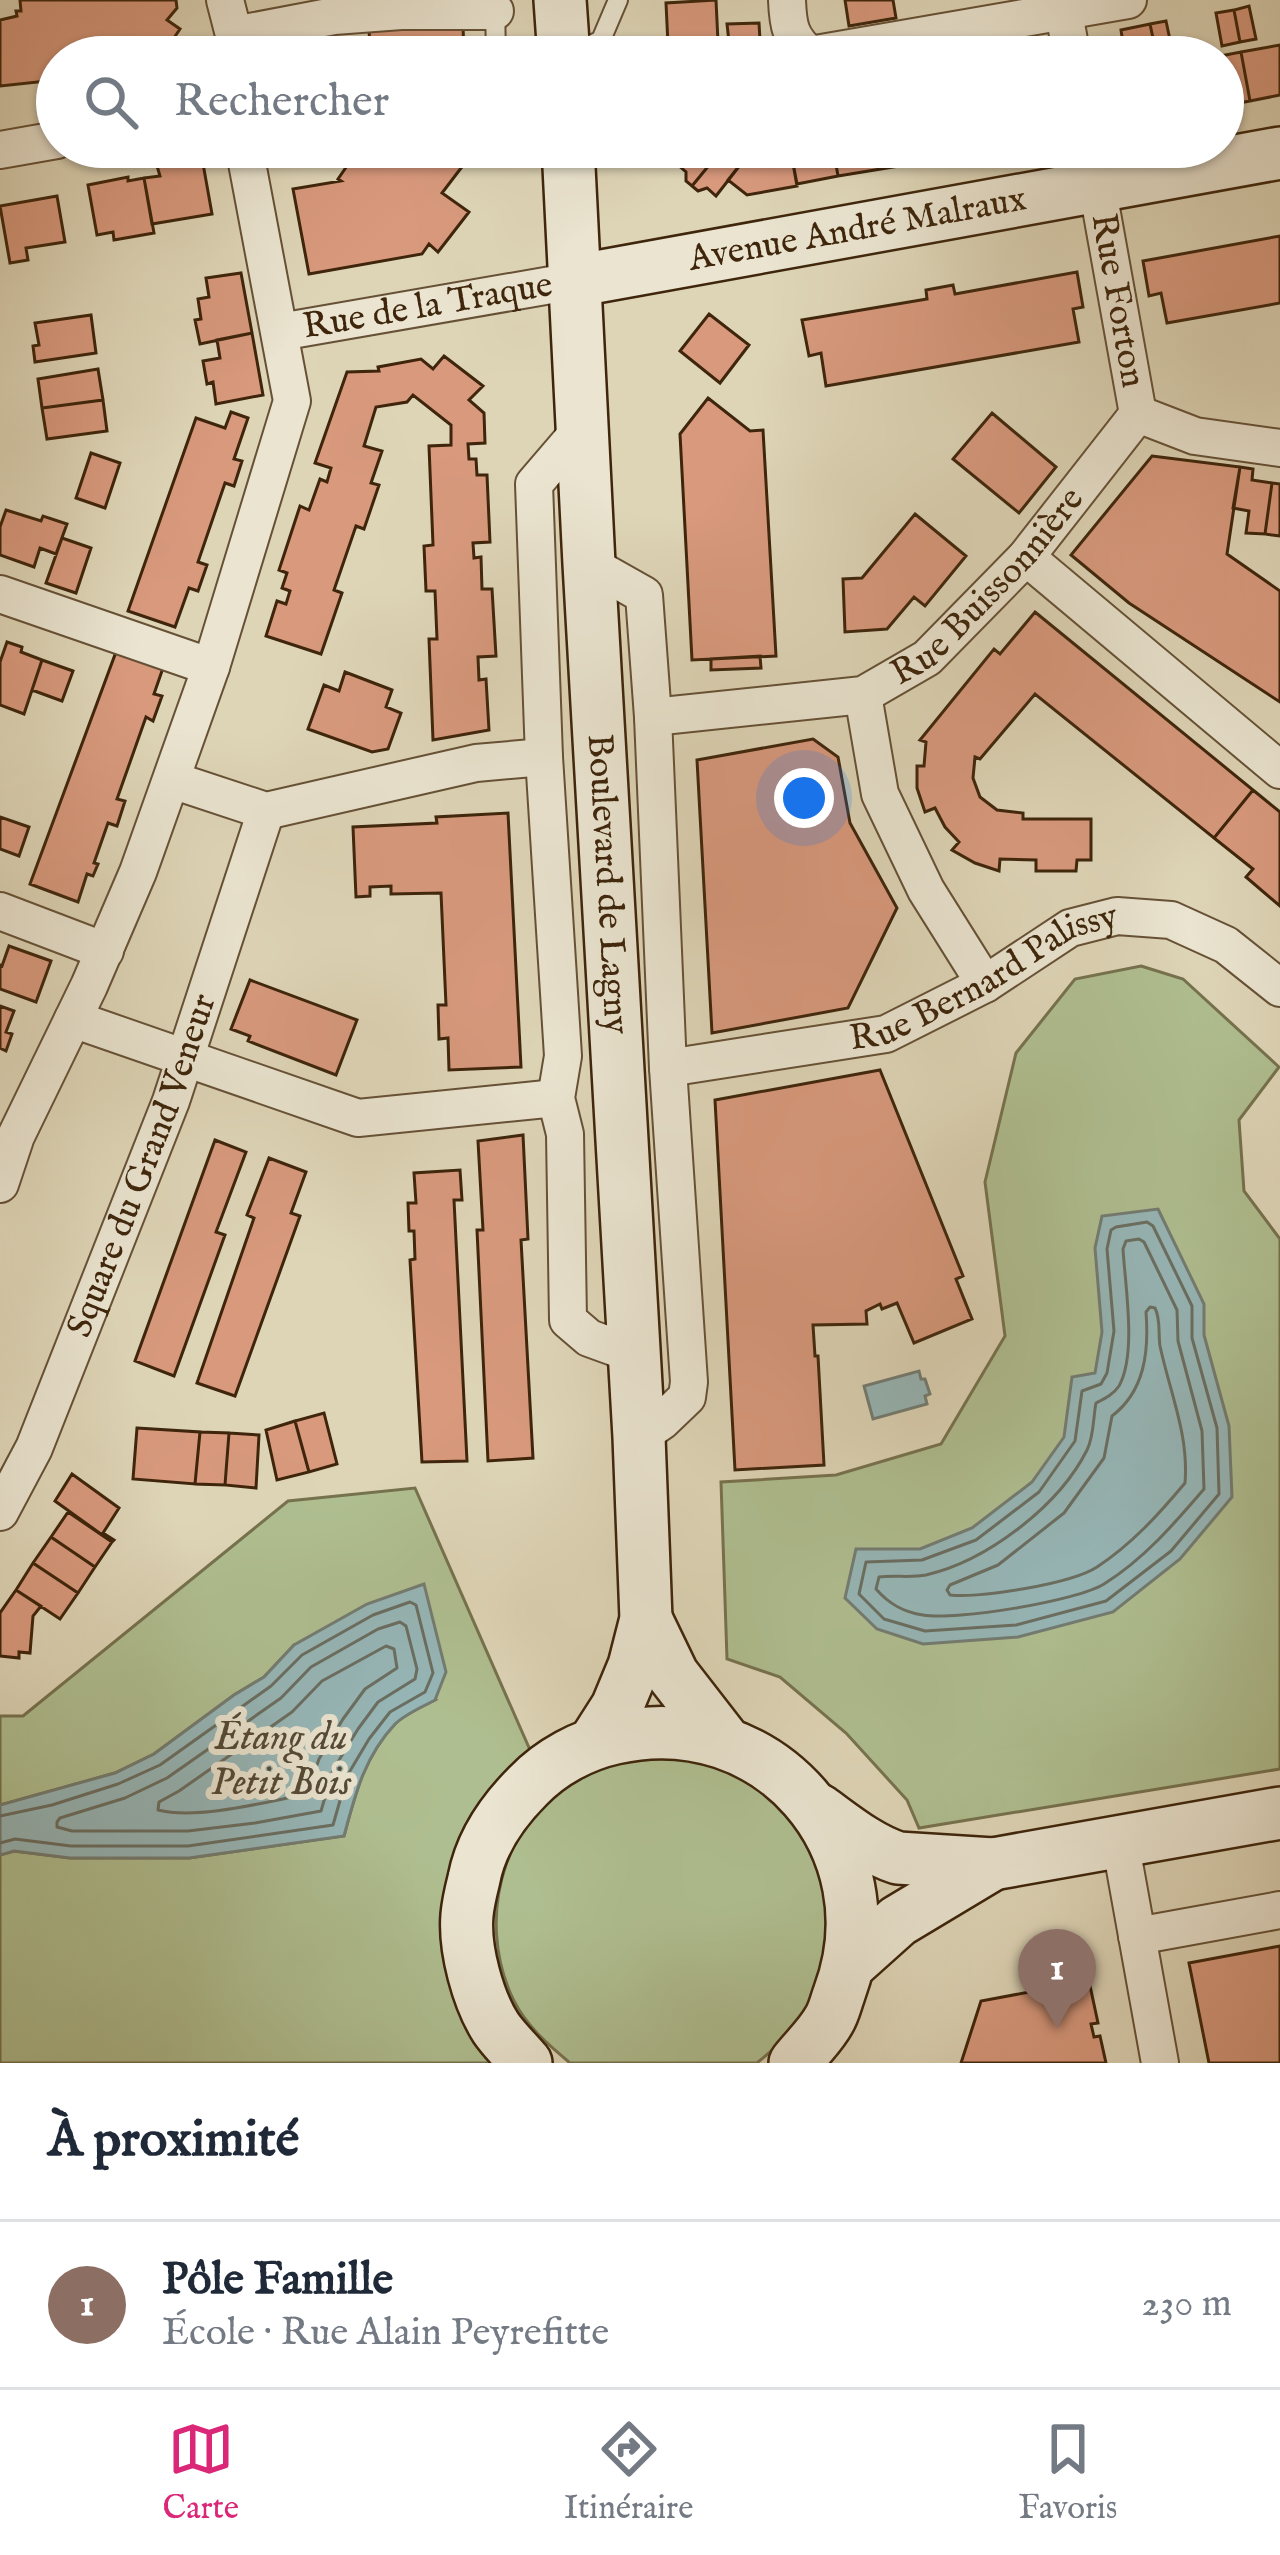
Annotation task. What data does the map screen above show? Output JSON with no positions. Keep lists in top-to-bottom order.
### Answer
{
  "streets": {
    "main road": ["Avenue André Malraux", "Boulevard de Lagny"],
    "street": [
      "Rue Forton",
      "Rue de la Traque",
      "Rue Buissonnière",
      "Rue Bernard Palissy",
      "Square du Grand Veneur"
    ]
  },
  "crossings": [
    ["Avenue André Malraux", "Rue de la Traque"],
    ["Avenue André Malraux", "Boulevard de Lagny"],
    ["Rue Forton", "Rue Buissonnière"],
    ["Rue de la Traque", "Boulevard de Lagny"]
  ],
  "water": ["Étang du Petit Bois"],
  "page": {
    "search": "Rechercher",
    "pins": "1",
    "heading": "À proximité",
    "list": [
      {
        "mark": "1",
        "name": "Pôle Famille",
        "note": "École · Rue Alain Peyrefitte",
        "value": "230 m"
      }
    ],
    "nav": ["Carte", "Itinéraire", "Favoris"]
  }
}
